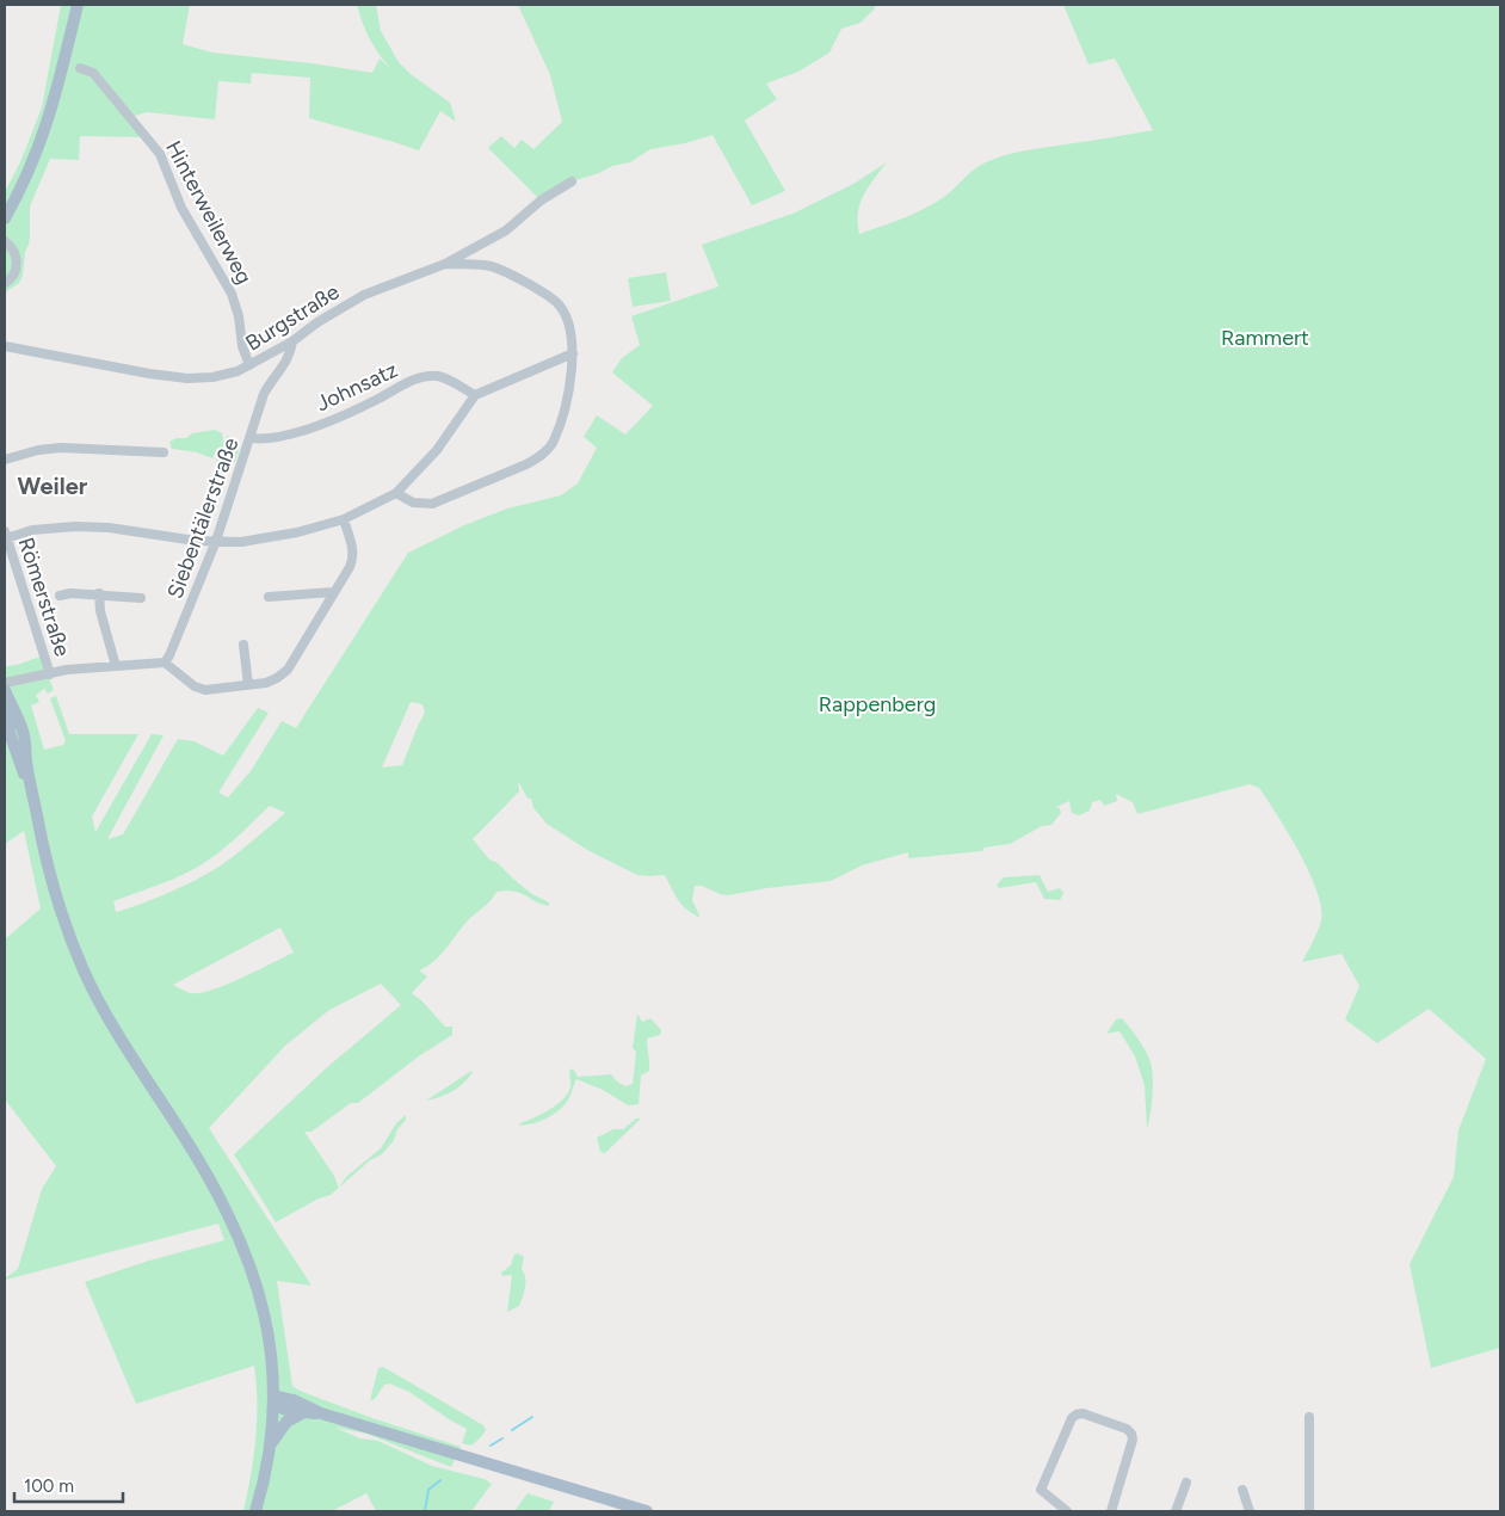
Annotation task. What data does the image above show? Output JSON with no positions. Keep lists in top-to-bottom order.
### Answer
{
  "streets": {
    "street": [
      "Hinterweilerweg",
      "Burgstraße",
      "Johnsatz",
      "Siebentälerstraße",
      "Römerstraße"
    ]
  },
  "crossings": [
    ["Hinterweilerweg", "Burgstraße"],
    ["Burgstraße", "Siebentälerstraße"],
    ["Johnsatz", "Siebentälerstraße"]
  ],
  "districts": ["Weiler"],
  "parks": ["Rammert", "Rappenberg"],
  "scale_bar": "100 m"
}
